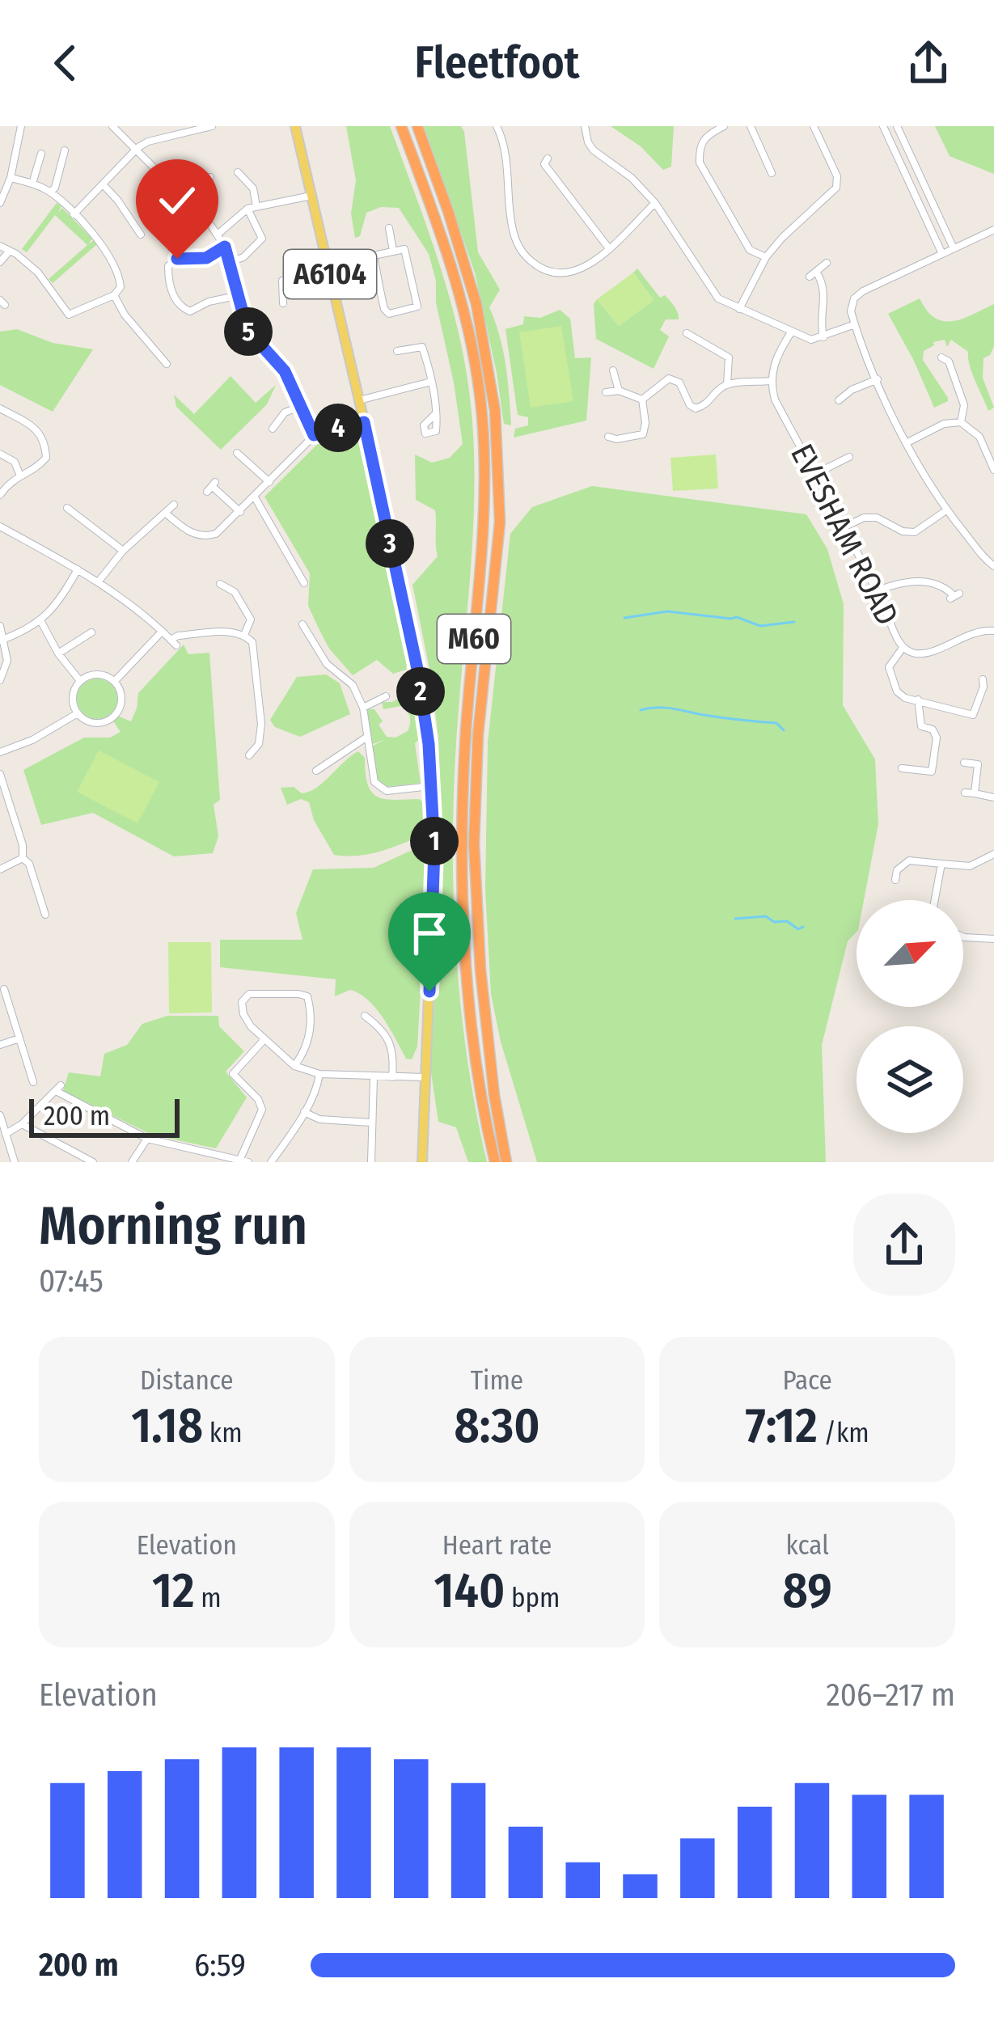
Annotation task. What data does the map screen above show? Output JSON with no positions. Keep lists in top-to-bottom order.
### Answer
{
  "streets": {
    "highway": ["M60"],
    "main road": ["A6104"],
    "street": ["EVESHAM ROAD"]
  },
  "scale_bar": "200 m",
  "north": "top right",
  "page": {
    "header": "Fleetfoot",
    "pins": [
      "5",
      "4",
      "3",
      "2",
      "1"
    ],
    "scale": "200 m",
    "heading": ["Morning run", "07:45"],
    "stats": [
      ["Distance", "1.18 km"],
      ["Time", "8:30"],
      ["Pace", "7:12 /km"],
      ["Elevation", "12 m"],
      ["Heart rate", "140 bpm"],
      ["kcal", "89"]
    ],
    "chart": ["Elevation", "206–217 m"],
    "list": [
      {
        "name": "200 m",
        "note": "6:59"
      }
    ]
  }
}
